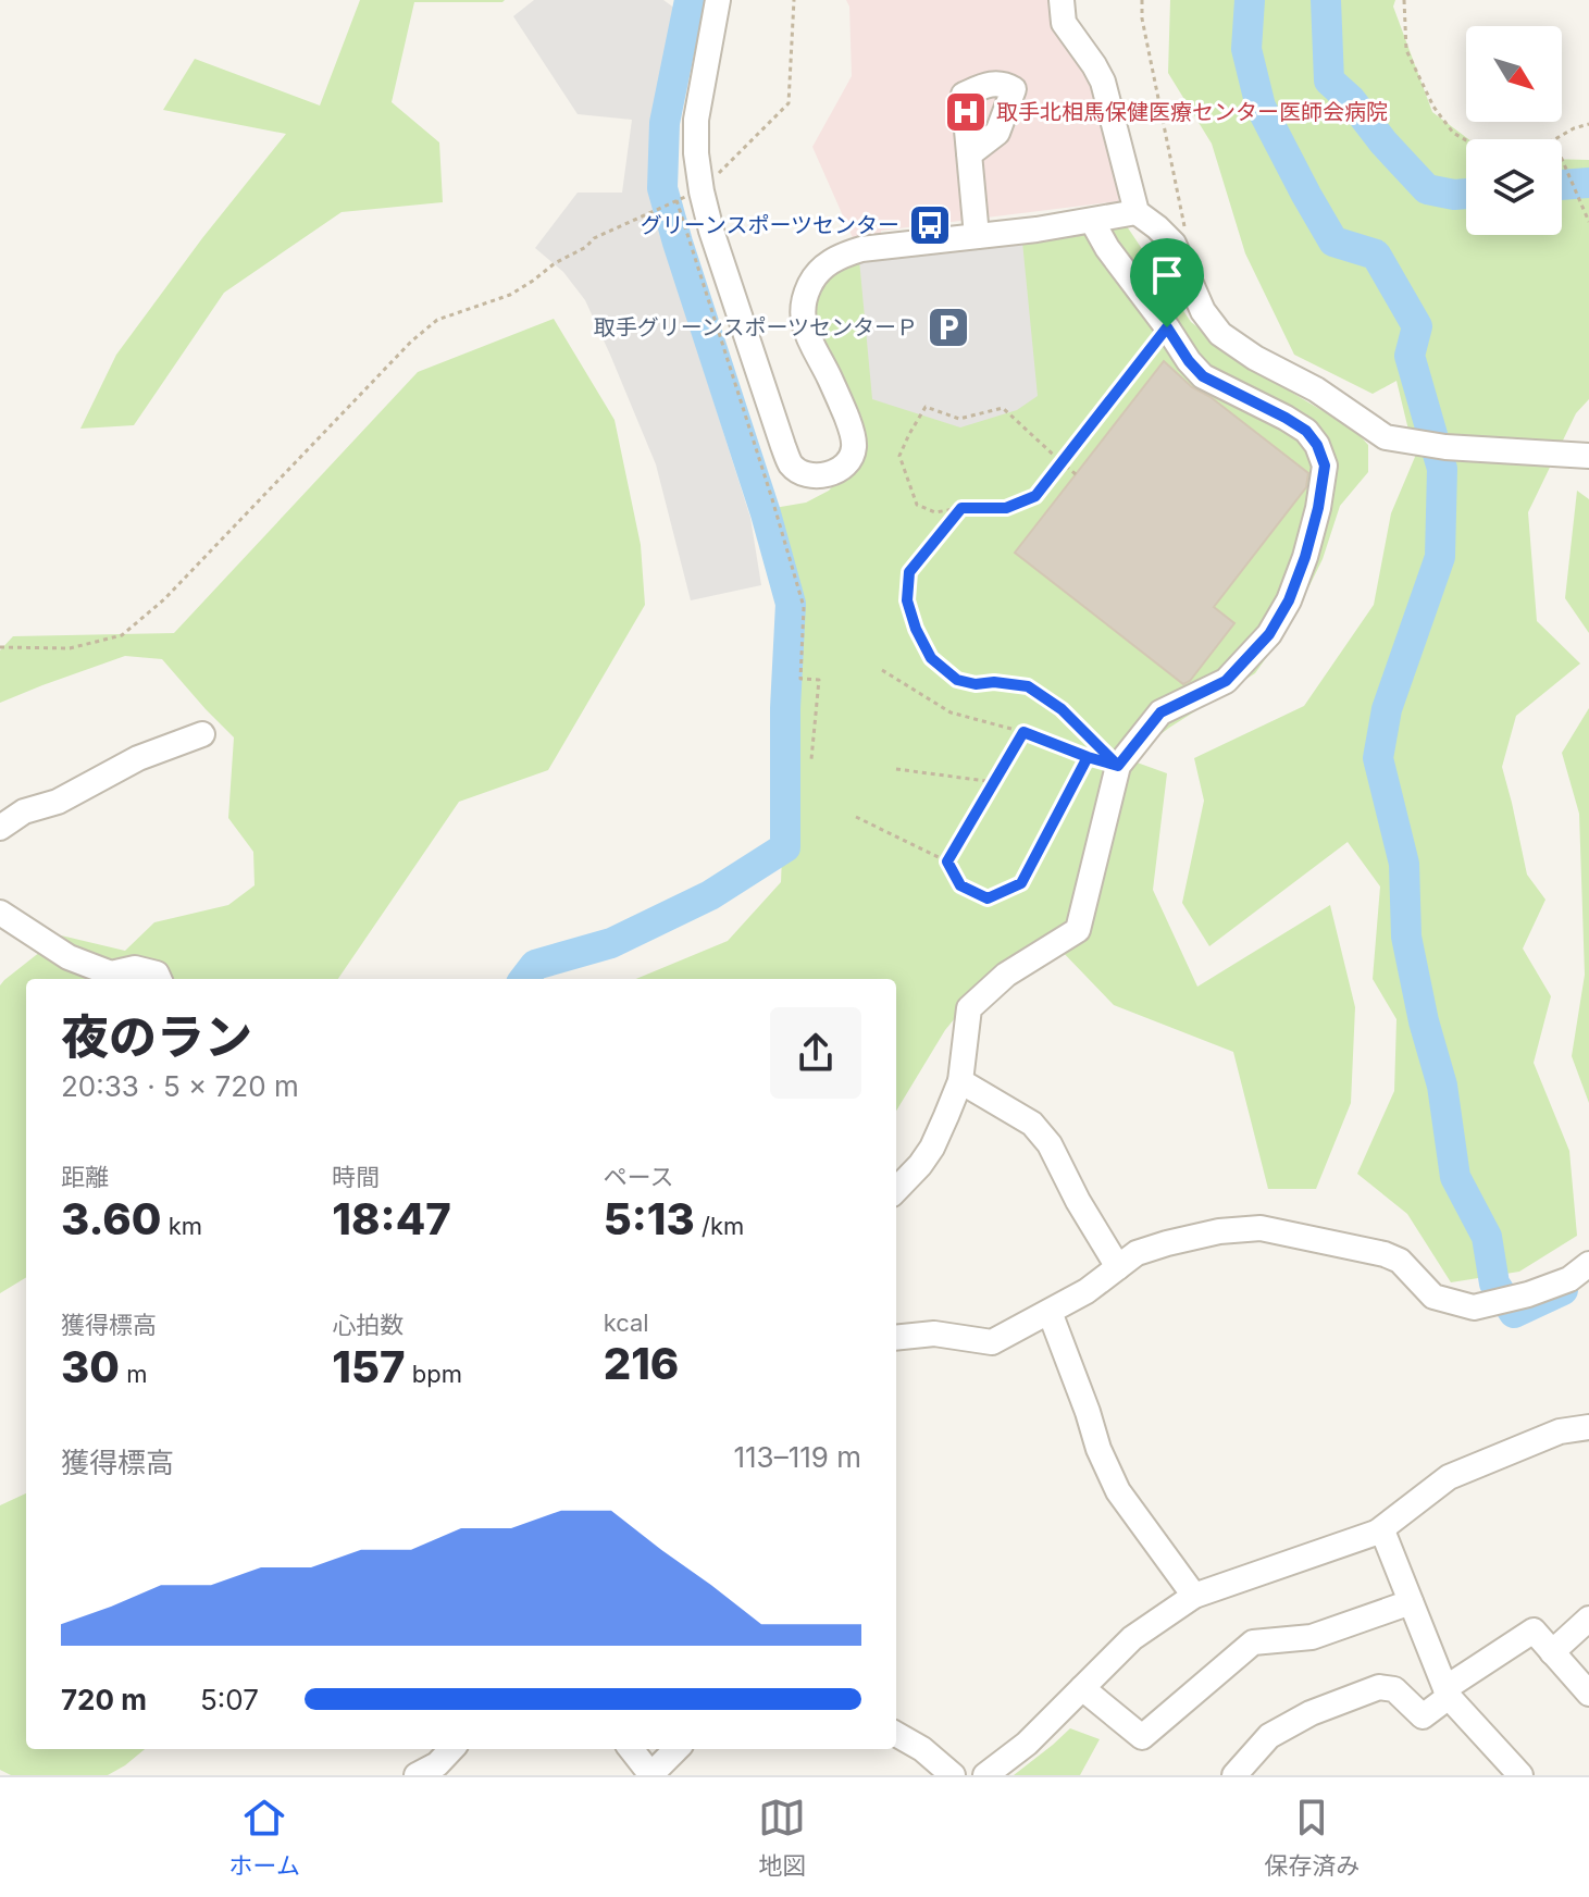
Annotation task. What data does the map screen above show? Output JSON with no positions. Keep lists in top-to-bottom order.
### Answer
{
  "places": {
    "hospital": ["取手北相馬保健医療センター医師会病院"],
    "bus stop": ["グリーンスポーツセンター"],
    "parking": ["取手グリーンスポーツセンターＰ"]
  },
  "north": "bottom right",
  "page": {
    "heading": ["夜のラン", "20:33 · 5 × 720 m"],
    "stats": [
      ["距離", "3.60 km"],
      ["時間", "18:47"],
      ["ペース", "5:13 /km"],
      ["獲得標高", "30 m"],
      ["心拍数", "157 bpm"],
      ["kcal", "216"]
    ],
    "chart": ["獲得標高", "113–119 m"],
    "list": [
      {
        "name": "720 m",
        "note": "5:07"
      }
    ],
    "tabs": ["ホーム", "地図", "保存済み"]
  }
}
